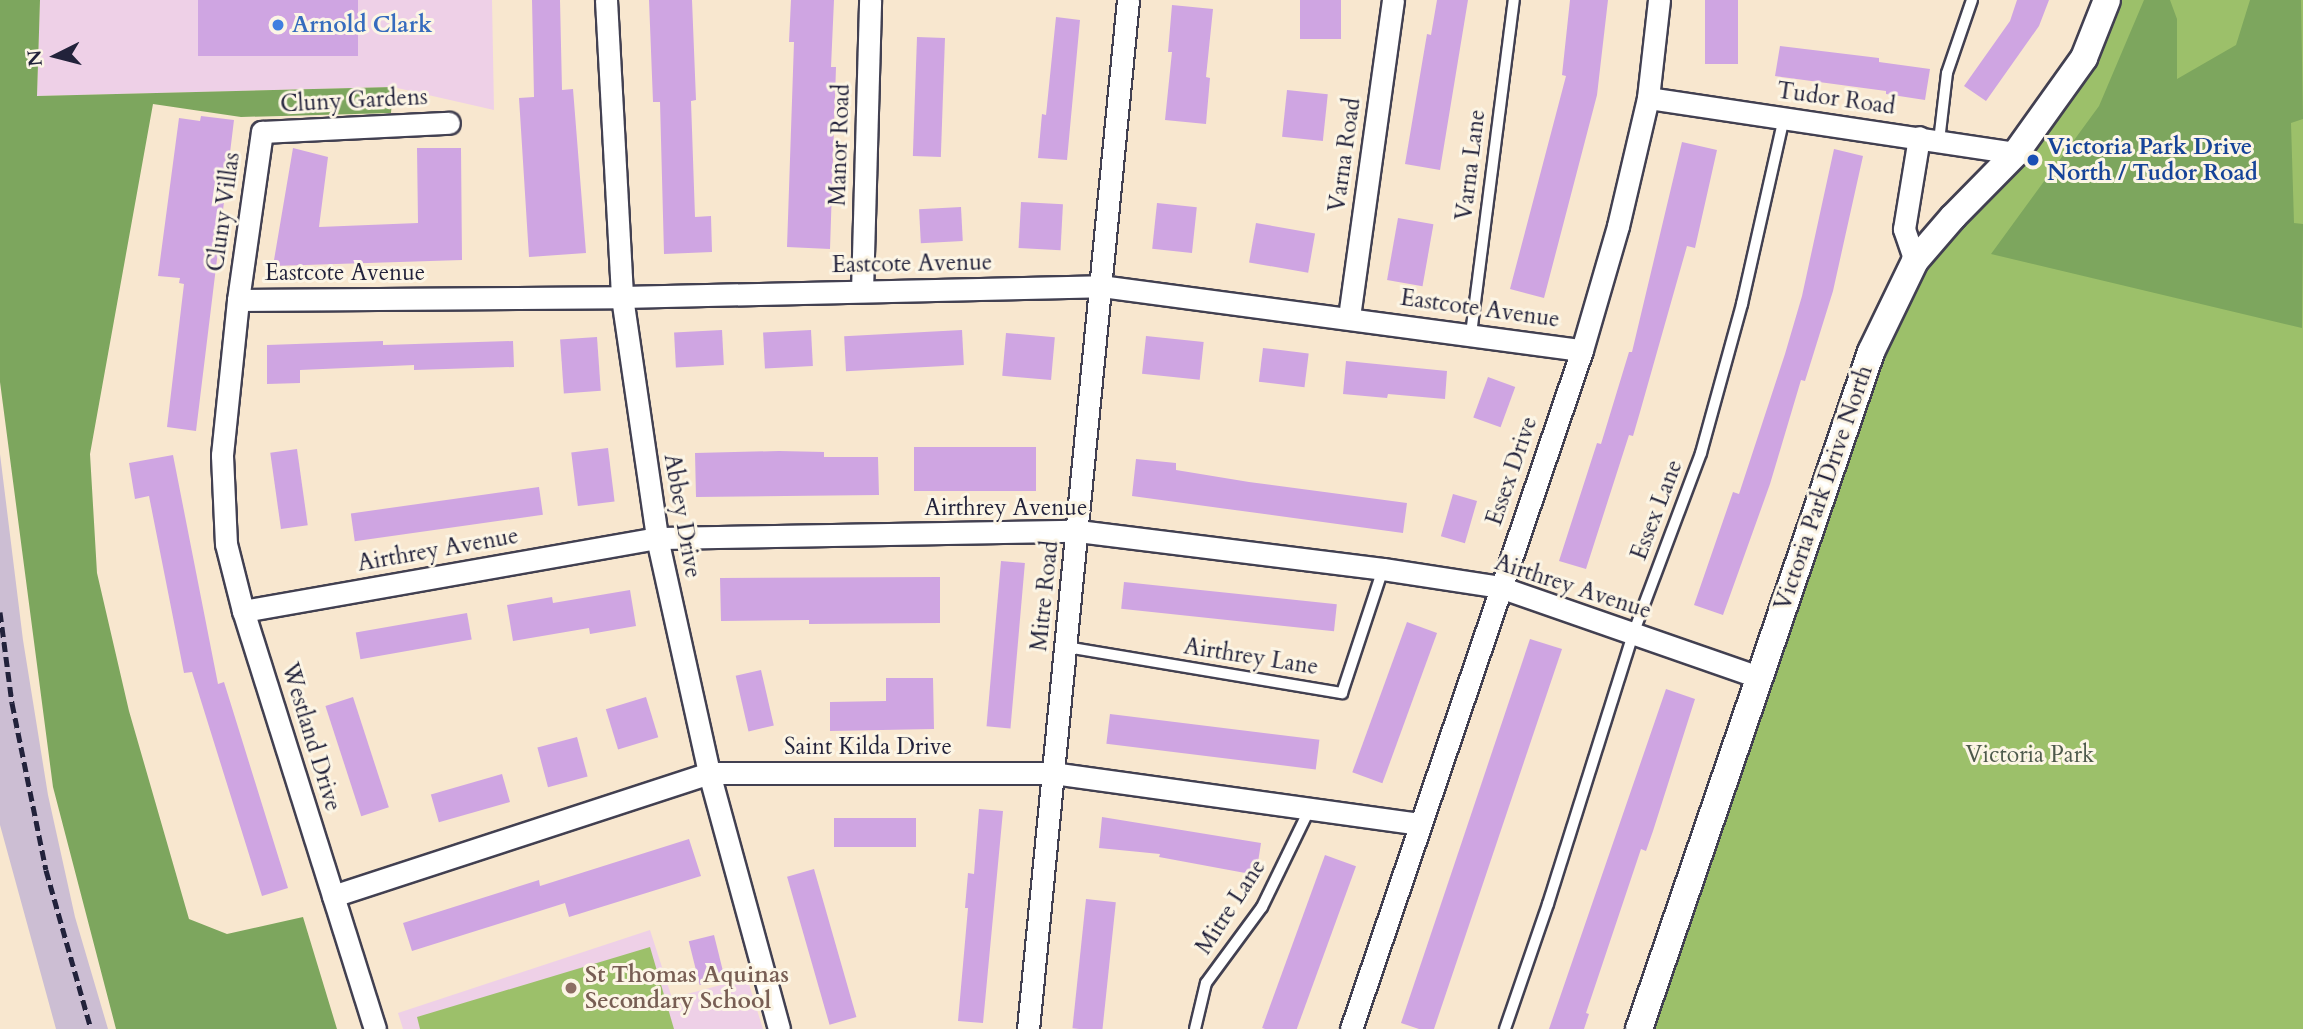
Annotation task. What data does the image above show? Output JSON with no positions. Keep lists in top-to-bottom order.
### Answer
{
  "streets": {
    "street": [
      "Tudor Road",
      "Cluny Gardens",
      "Manor Road",
      "Varna Road",
      "Cluny Villas",
      "Eastcote Avenue",
      "Essex Drive",
      "Victoria Park Drive North",
      "Airthrey Avenue",
      "Abbey Drive",
      "Mitre Road",
      "Westland Drive",
      "Saint Kilda Drive"
    ],
    "lane": [
      "Varna Lane",
      "Essex Lane",
      "Airthrey Lane",
      "Mitre Lane"
    ]
  },
  "crossings": [
    ["Tudor Road", "Essex Drive"],
    ["Tudor Road", "Victoria Park Drive North"],
    ["Tudor Road", "Essex Lane"],
    ["Cluny Gardens", "Cluny Villas"],
    ["Manor Road", "Eastcote Avenue"],
    ["Varna Road", "Eastcote Avenue"],
    ["Varna Lane", "Eastcote Avenue"],
    ["Cluny Villas", "Eastcote Avenue"],
    ["Cluny Villas", "Westland Drive"],
    ["Eastcote Avenue", "Essex Drive"],
    ["Eastcote Avenue", "Abbey Drive"],
    ["Eastcote Avenue", "Mitre Road"],
    ["Essex Drive", "Airthrey Avenue"],
    ["Essex Drive", "Saint Kilda Drive"],
    ["Victoria Park Drive North", "Airthrey Avenue"],
    ["Airthrey Avenue", "Essex Lane"],
    ["Airthrey Avenue", "Abbey Drive"],
    ["Airthrey Avenue", "Mitre Road"],
    ["Airthrey Avenue", "Airthrey Lane"],
    ["Airthrey Avenue", "Westland Drive"],
    ["Abbey Drive", "Saint Kilda Drive"],
    ["Mitre Road", "Airthrey Lane"],
    ["Mitre Road", "Saint Kilda Drive"],
    ["Westland Drive", "Saint Kilda Drive"],
    ["Saint Kilda Drive", "Mitre Lane"]
  ],
  "parks": ["Victoria Park"],
  "places": ["Arnold Clark", "Victoria Park Drive North / Tudor Road", "St Thomas Aquinas Secondary School"],
  "north": "left"
}
